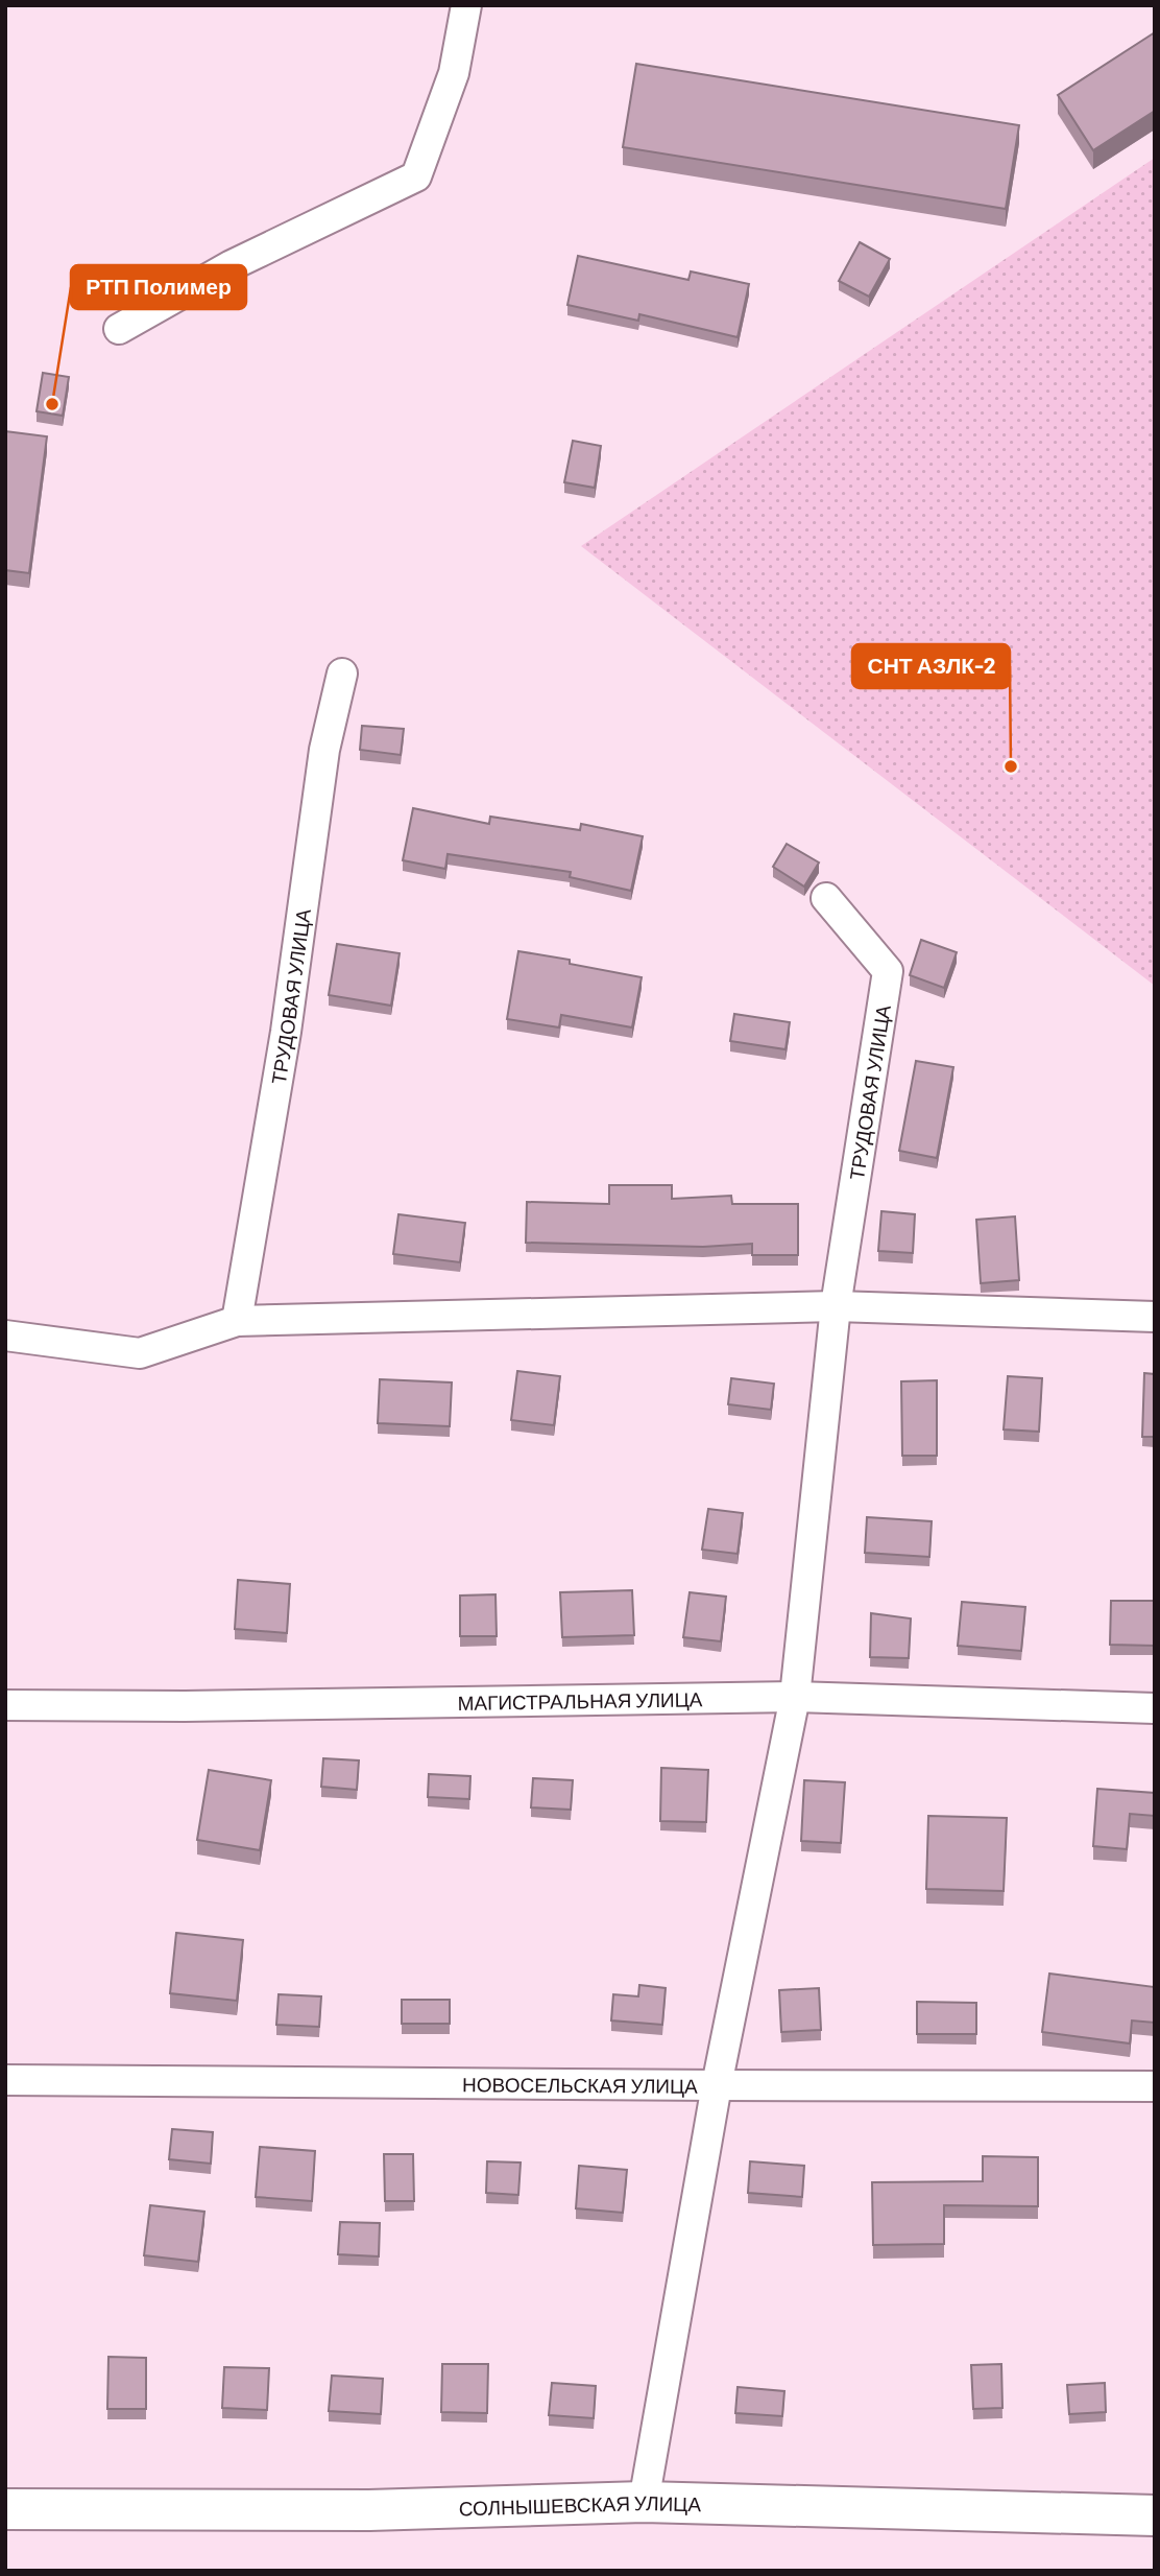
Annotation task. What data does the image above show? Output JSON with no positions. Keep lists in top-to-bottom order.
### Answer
{
  "streets": {
    "street": [
      "ТРУДОВАЯ УЛИЦА",
      "МАГИСТРАЛЬНАЯ УЛИЦА",
      "НОВОСЕЛЬСКАЯ УЛИЦА",
      "СОЛНЫШЕВСКАЯ УЛИЦА"
    ]
  },
  "crossings": [
    ["ТРУДОВАЯ УЛИЦА", "МАГИСТРАЛЬНАЯ УЛИЦА"],
    ["ТРУДОВАЯ УЛИЦА", "НОВОСЕЛЬСКАЯ УЛИЦА"],
    ["ТРУДОВАЯ УЛИЦА", "СОЛНЫШЕВСКАЯ УЛИЦА"]
  ],
  "places": ["РТП Полимер", "СНТ АЗЛК-2"]
}
